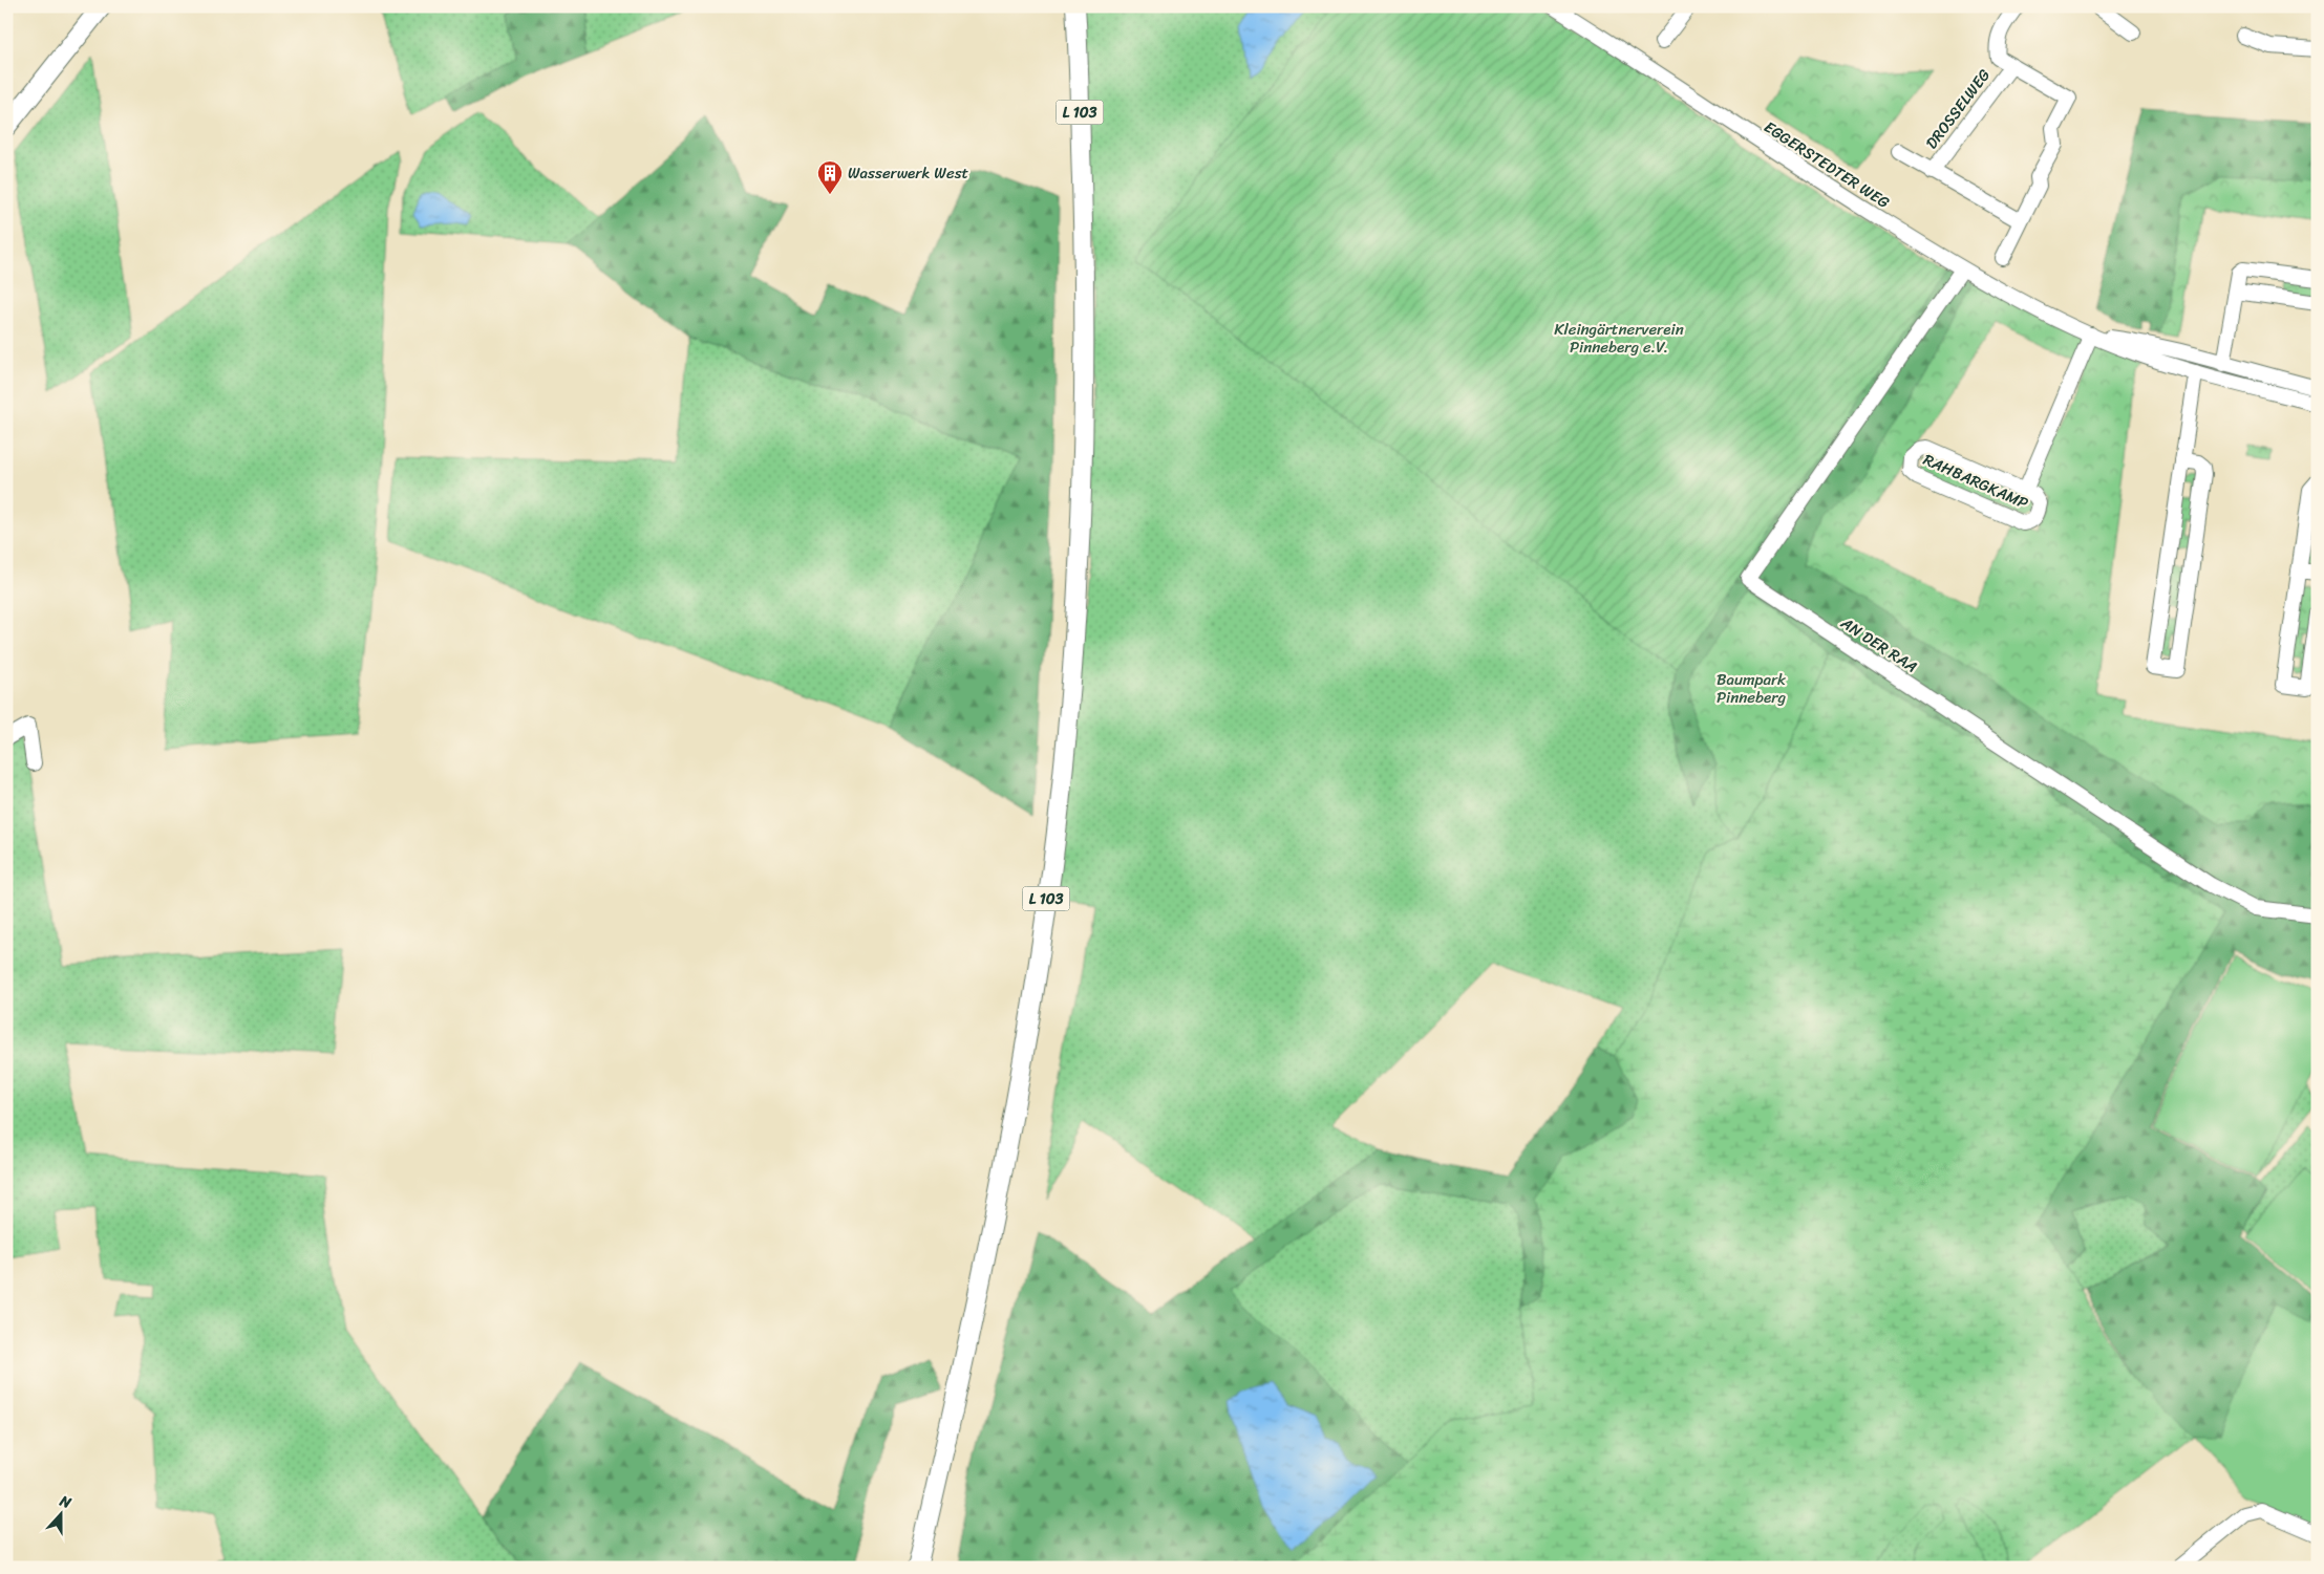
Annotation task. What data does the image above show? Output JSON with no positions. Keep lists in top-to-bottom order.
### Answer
{
  "streets": {
    "main road": ["L 103"],
    "street": [
      "DROSSELWEG",
      "EGGERSTEDTER WEG",
      "RAHBARGKAMP",
      "AN DER RAA"
    ]
  },
  "crossings": [
    ["EGGERSTEDTER WEG", "RAHBARGKAMP"],
    ["EGGERSTEDTER WEG", "AN DER RAA"]
  ],
  "parks": ["Kleingärtnerverein Pinneberg e.V.", "Baumpark Pinneberg"],
  "places": {
    "building": ["Wasserwerk West"]
  },
  "north": "top"
}
